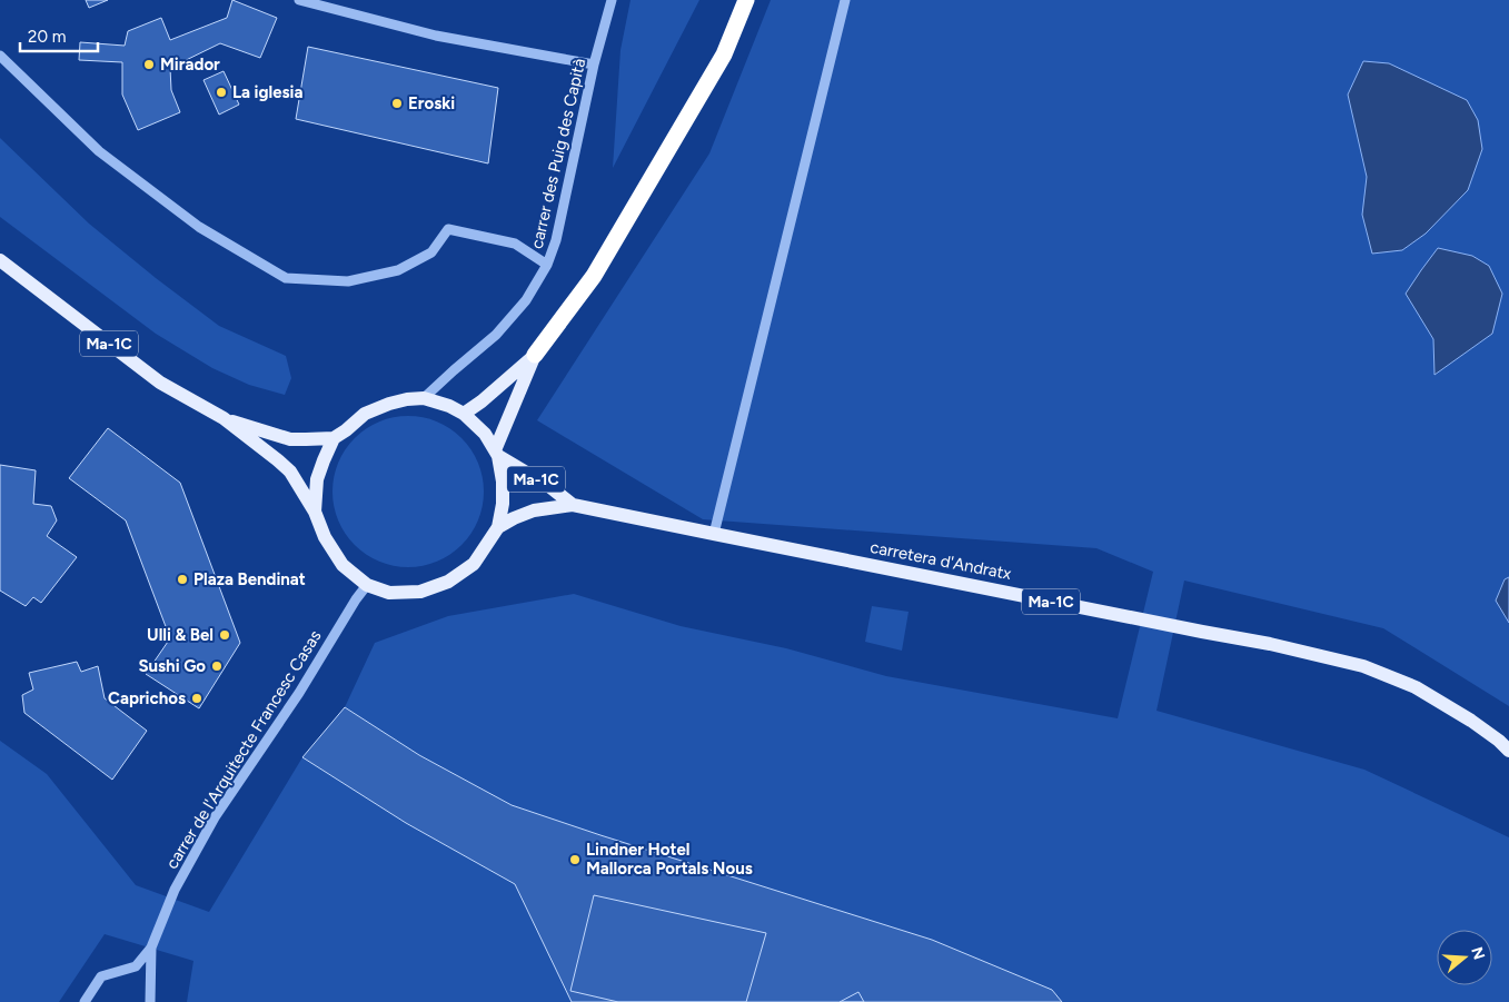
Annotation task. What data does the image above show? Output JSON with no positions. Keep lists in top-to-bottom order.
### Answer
{
  "streets": {
    "main road": ["Ma-1C", "carretera d'Andratx"],
    "street": ["carrer des Puig des Capità", "carrer de l'Arquitecte Francesc Casas"]
  },
  "crossings": [
    ["carrer des Puig des Capità", "Ma-1C"],
    ["carrer des Puig des Capità", "carretera d'Andratx"],
    ["carrer des Puig des Capità", "carrer de l'Arquitecte Francesc Casas"],
    ["Ma-1C", "carretera d'Andratx"],
    ["Ma-1C", "carrer de l'Arquitecte Francesc Casas"],
    ["carretera d'Andratx", "carrer de l'Arquitecte Francesc Casas"]
  ],
  "places": [
    "Mirador",
    "La iglesia",
    "Eroski",
    "Plaza Bendinat",
    "Ulli & Bel",
    "Sushi Go",
    "Caprichos",
    "Lindner Hotel Mallorca Portals Nous"
  ],
  "scale_bar": "20 m",
  "north": "right"
}
